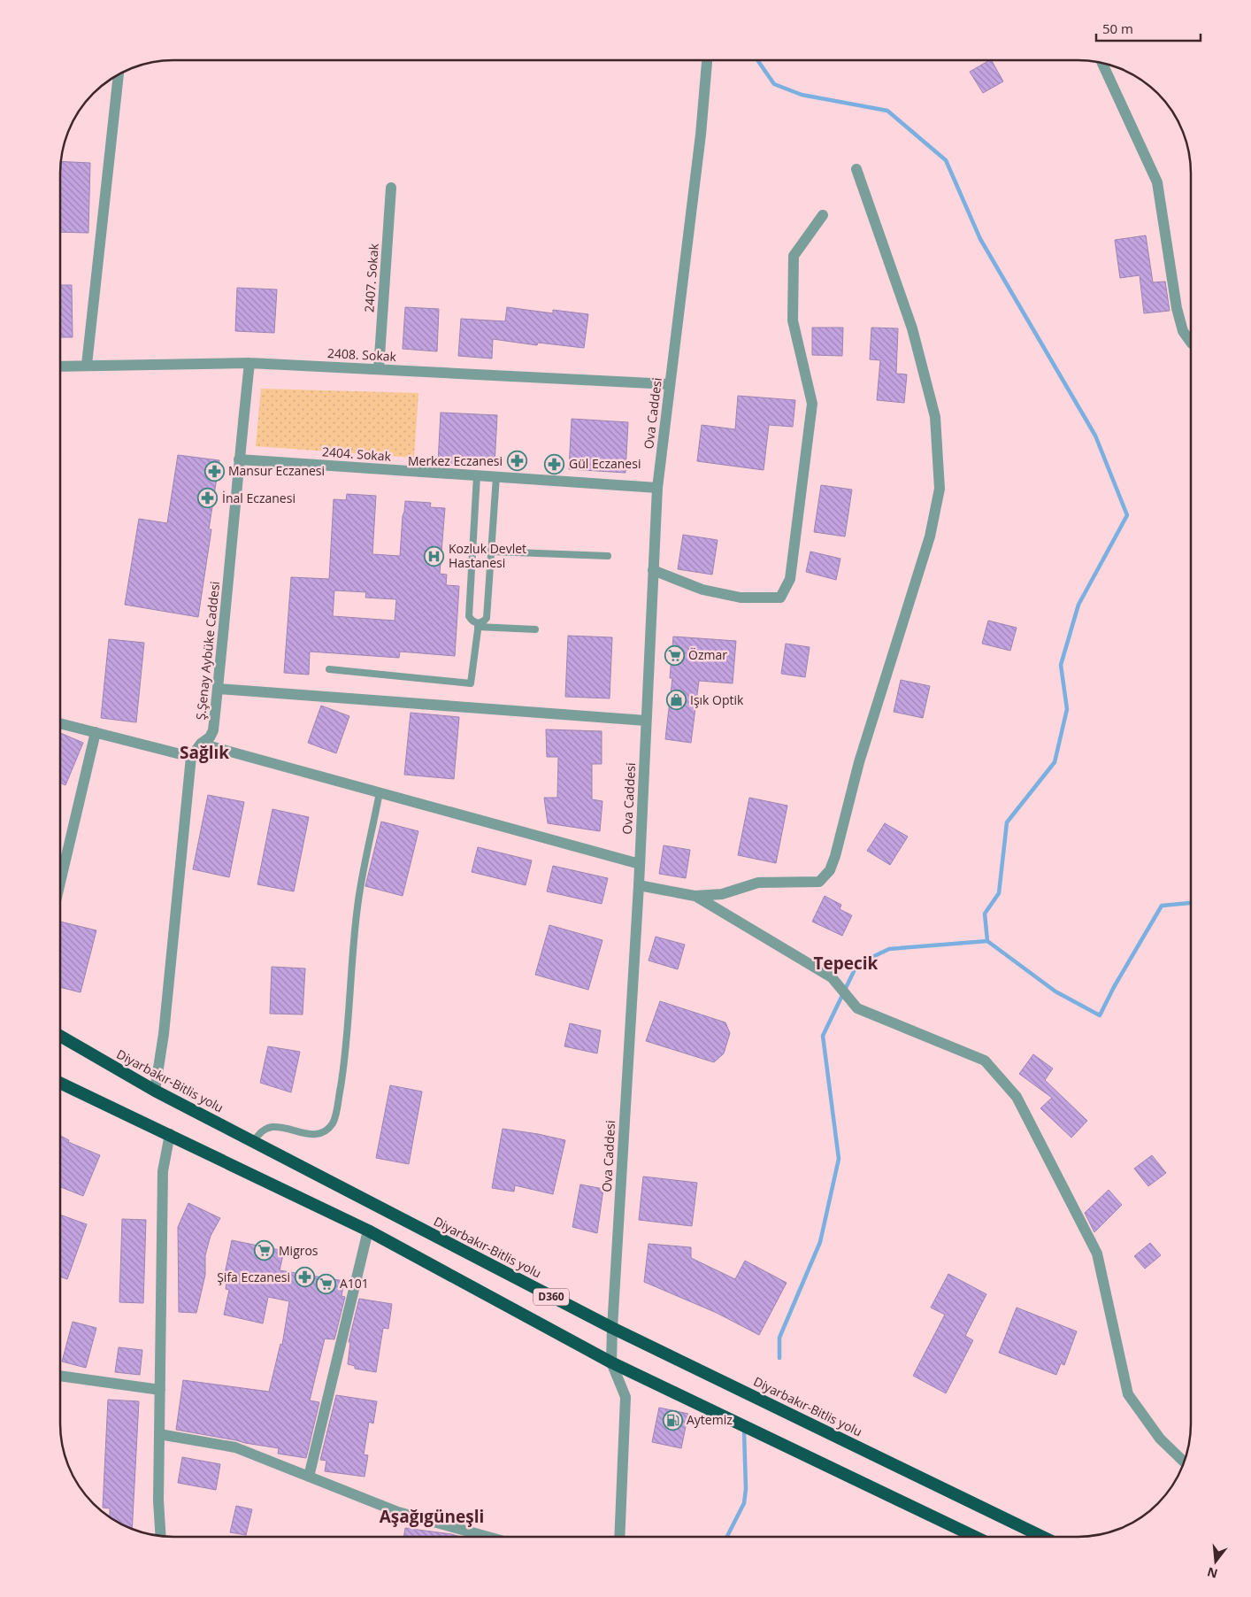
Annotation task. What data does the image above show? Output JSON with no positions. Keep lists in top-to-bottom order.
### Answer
{
  "streets": {
    "highway": ["Diyarbakır-Bitlis yolu", "D360"],
    "street": [
      "2407. Sokak",
      "2408. Sokak",
      "Ova Caddesi",
      "2404. Sokak",
      "Ş.Şenay Aybüke Caddesi"
    ]
  },
  "crossings": [
    ["2407. Sokak", "2408. Sokak"],
    ["2408. Sokak", "Ova Caddesi"],
    ["2408. Sokak", "Ş.Şenay Aybüke Caddesi"],
    ["Ova Caddesi", "2404. Sokak"],
    ["Ova Caddesi", "Diyarbakır-Bitlis yolu"],
    ["Ova Caddesi", "D360"],
    ["2404. Sokak", "Ş.Şenay Aybüke Caddesi"]
  ],
  "districts": ["Sağlık", "Tepecik", "Aşağıgüneşli"],
  "places": {
    "pharmacy": [
      "Merkez Eczanesi",
      "Gül Eczanesi",
      "Mansur Eczanesi",
      "İnal Eczanesi",
      "Şifa Eczanesi"
    ],
    "hospital": ["Kozluk Devlet Hastanesi"],
    "supermarket": ["Özmar", "Migros", "A101"],
    "shop": ["Işık Optik"],
    "fuel station": ["Aytemiz"]
  },
  "scale_bar": "50 m",
  "north": "bottom"
}
